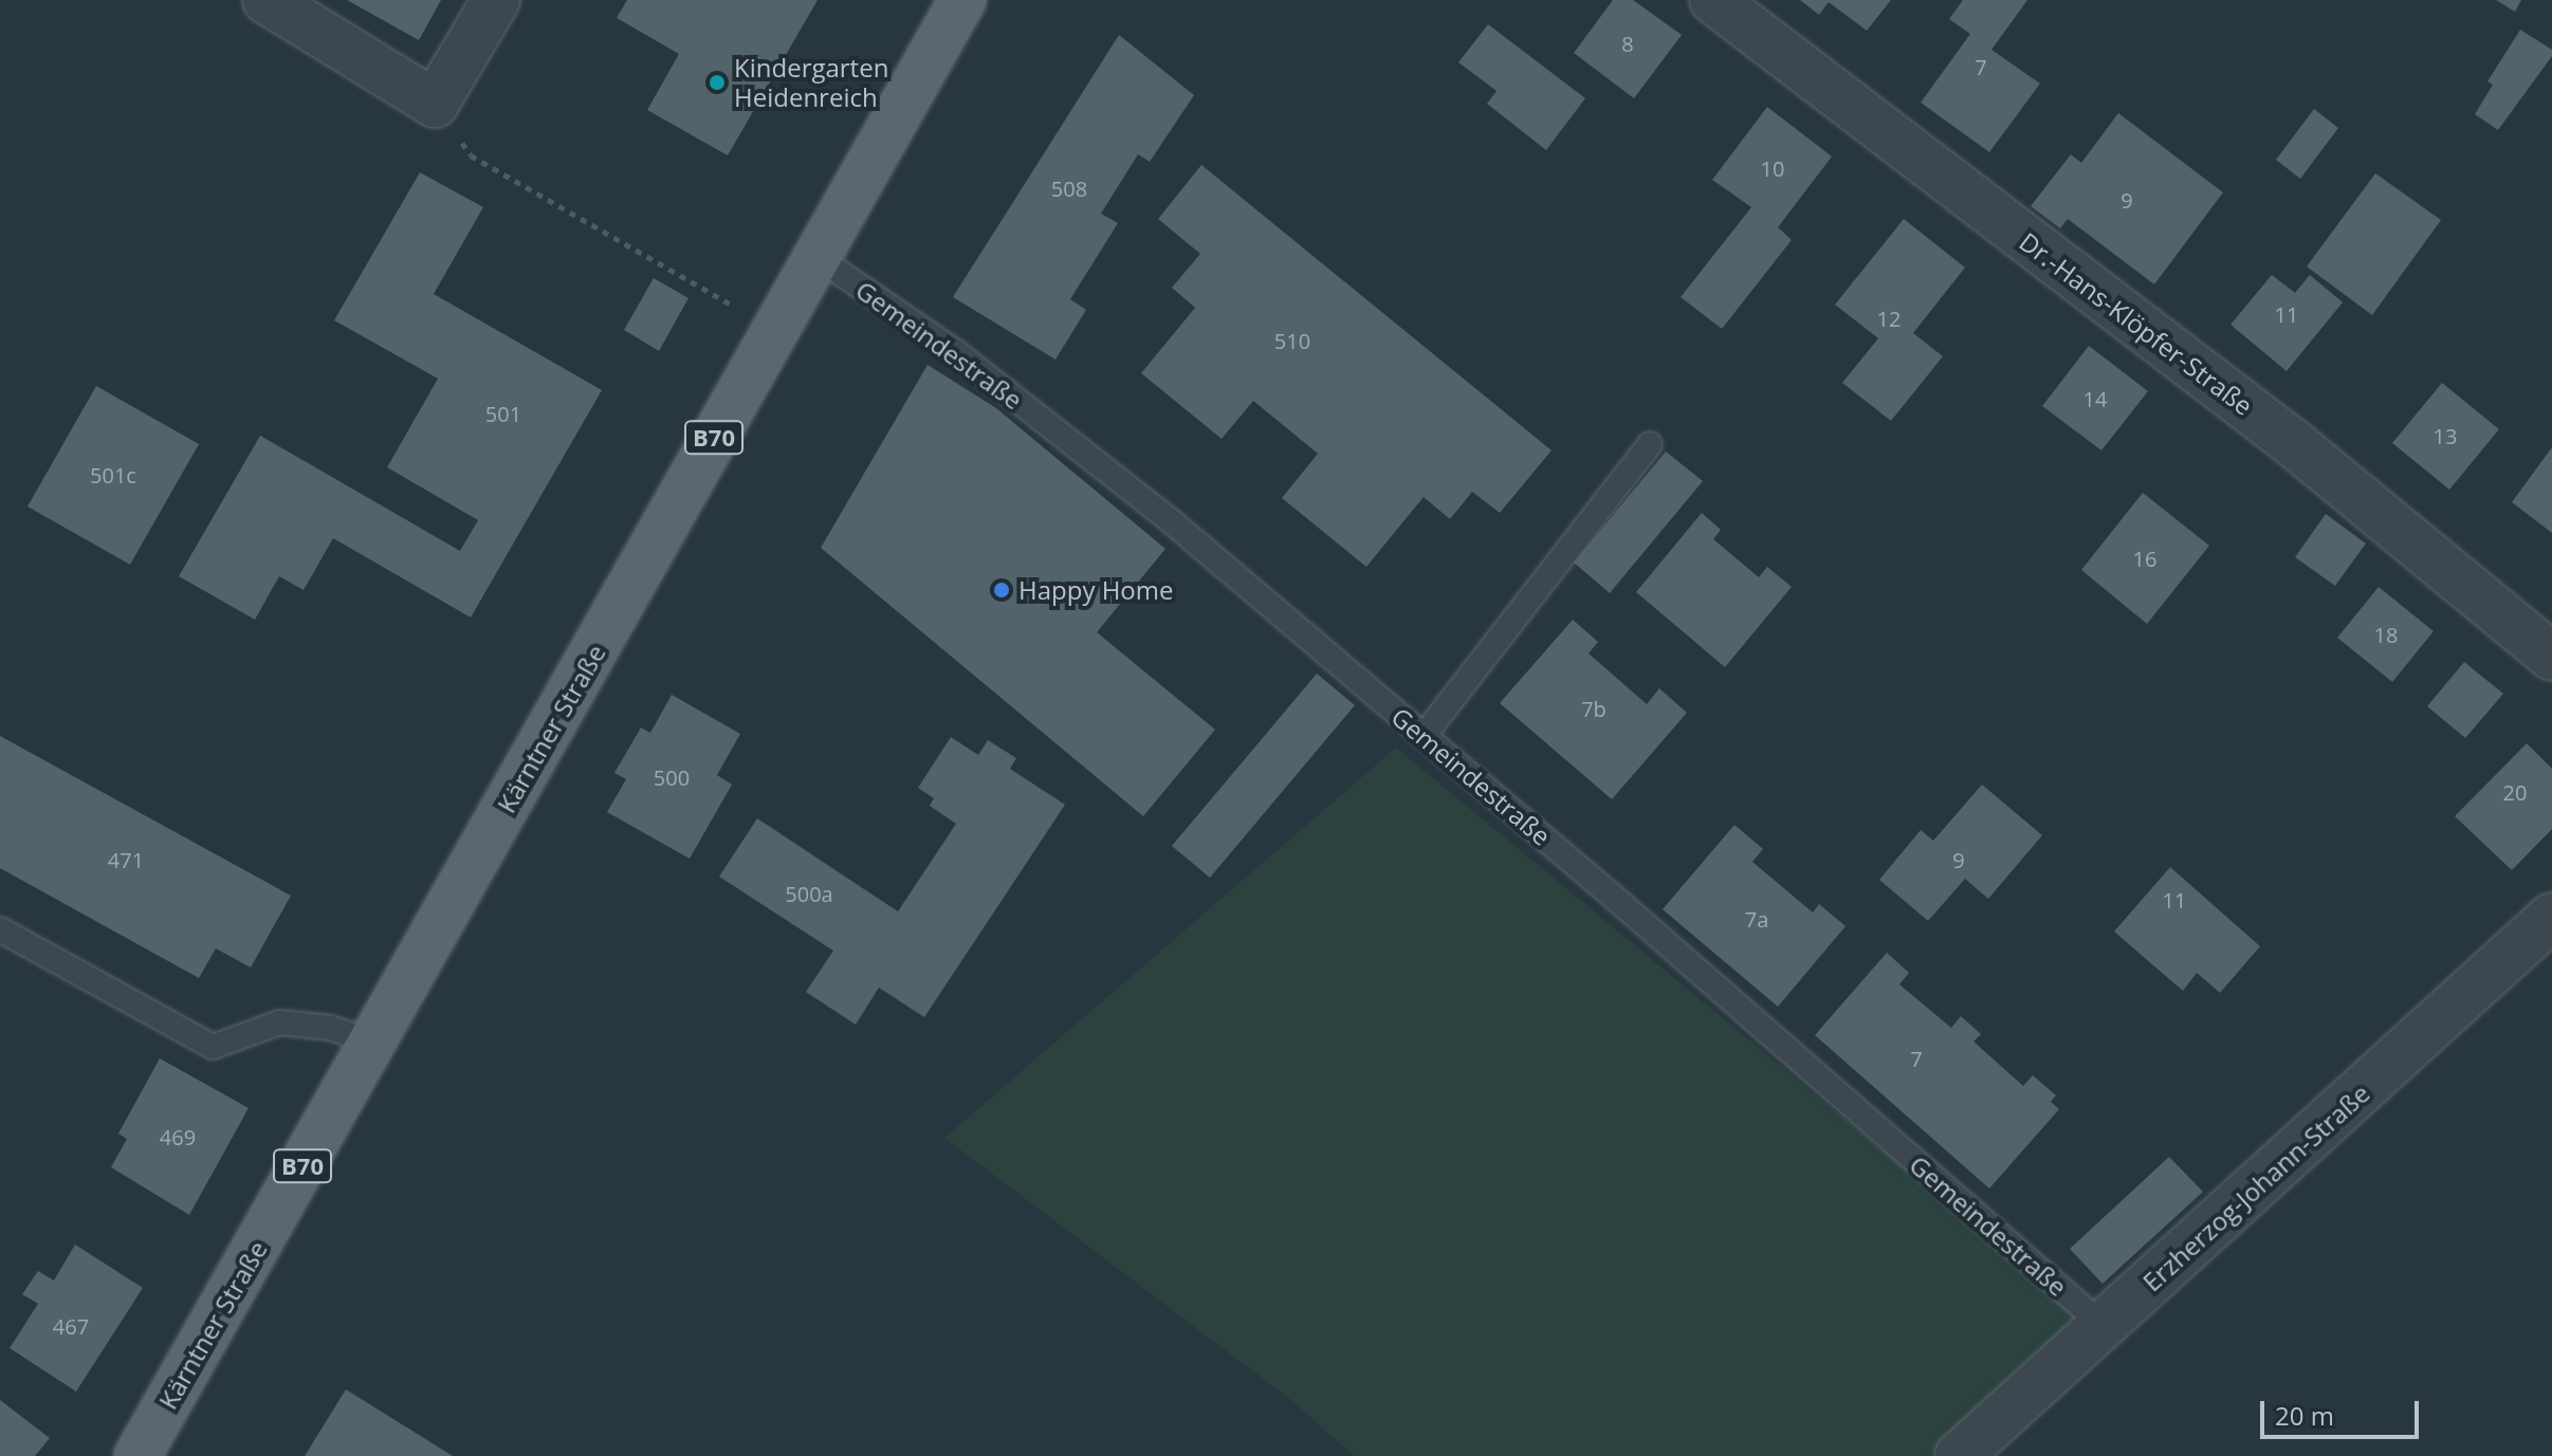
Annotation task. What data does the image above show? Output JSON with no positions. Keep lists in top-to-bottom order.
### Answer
{
  "streets": {
    "main road": ["B70", "Kärntner Straße"],
    "street": ["Dr.-Hans-Klöpfer-Straße", "Erzherzog-Johann-Straße"],
    "lane": ["Gemeindestraße"]
  },
  "crossings": [
    ["Gemeindestraße", "Kärntner Straße"],
    ["Gemeindestraße", "Erzherzog-Johann-Straße"]
  ],
  "places": ["Kindergarten Heidenreich", "Happy Home"],
  "house_numbers": [
    "8",
    "7",
    "10",
    "508",
    "9",
    "11",
    "12",
    "510",
    "14",
    "501",
    "13",
    "501c",
    "16",
    "18",
    "7b",
    "500",
    "20",
    "471",
    "9",
    "500a",
    "11",
    "7a",
    "7",
    "469",
    "467"
  ],
  "scale_bar": "20 m"
}
